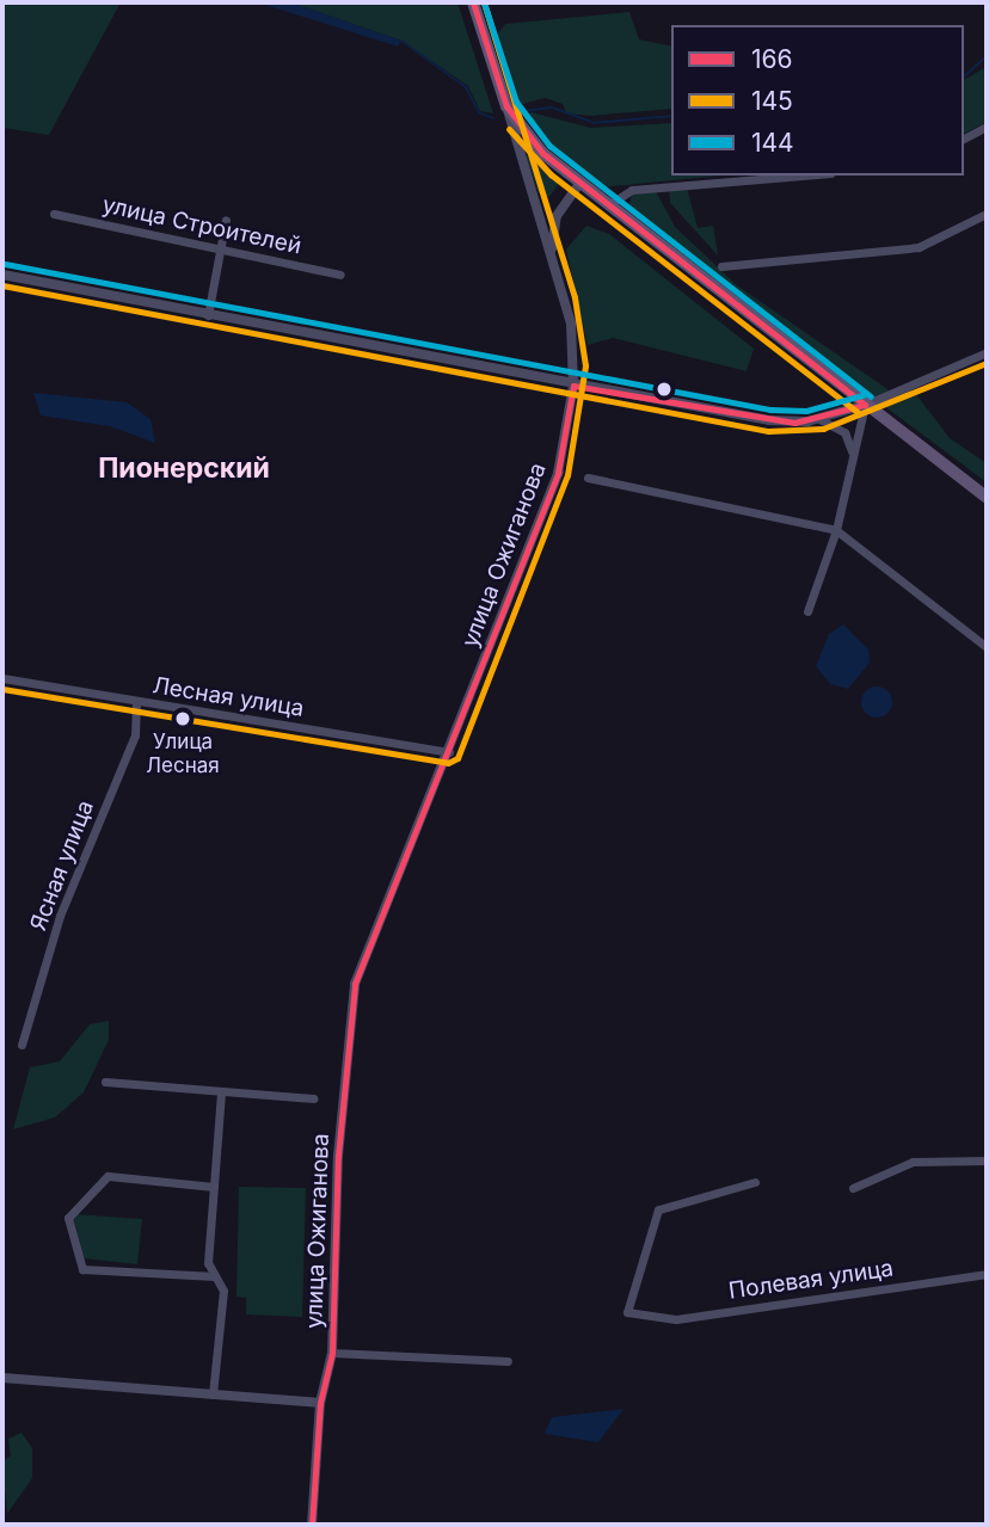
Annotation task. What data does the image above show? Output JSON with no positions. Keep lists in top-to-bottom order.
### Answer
{
  "streets": {
    "street": [
      "улица Строителей",
      "улица Ожиганова",
      "Лесная улица",
      "Ясная улица",
      "Полевая улица"
    ]
  },
  "crossings": [
    ["улица Ожиганова", "Лесная улица"],
    ["Лесная улица", "Ясная улица"]
  ],
  "districts": ["Пионерский"],
  "places": ["Улица Лесная"],
  "lines": ["transit line 166", "transit line 145", "transit line 144"],
  "legend": ["166", "145", "144"]
}
